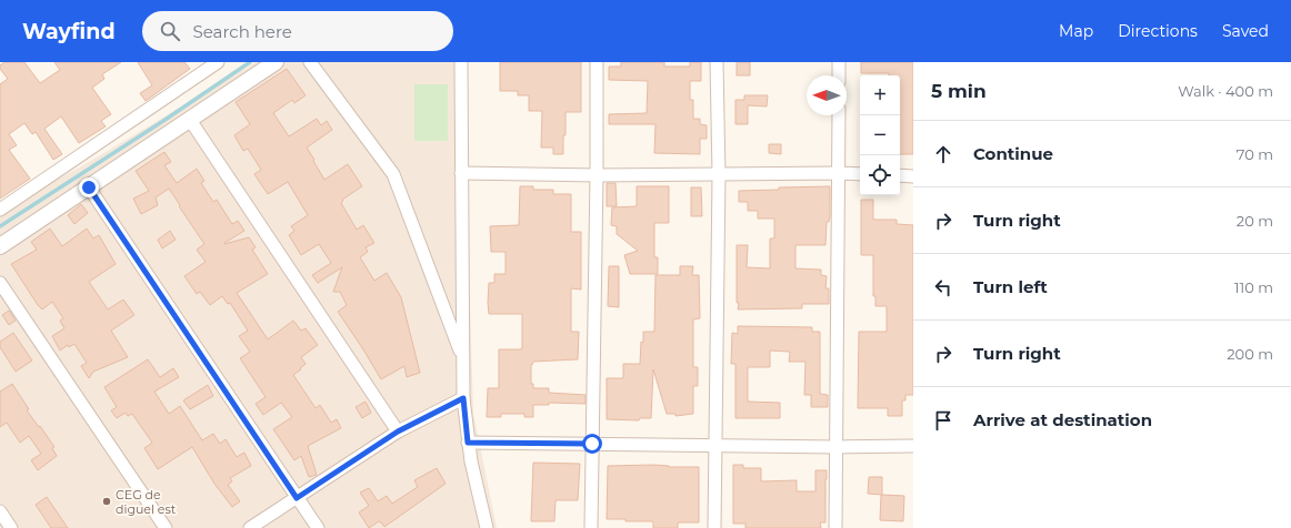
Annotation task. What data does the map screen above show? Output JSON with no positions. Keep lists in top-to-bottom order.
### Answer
{
  "places": ["CEG de diguel est"],
  "north": "left",
  "page": {
    "header": "Wayfind",
    "search": "Search here",
    "nav": ["Map", "Directions", "Saved"],
    "heading": ["5 min", "Walk · 400 m"],
    "map_buttons": ["+", "−"],
    "list": [
      ["Continue", "70 m"],
      ["Turn right", "20 m"],
      ["Turn left", "110 m"],
      ["Turn right", "200 m"],
      "Arrive at destination"
    ]
  }
}
